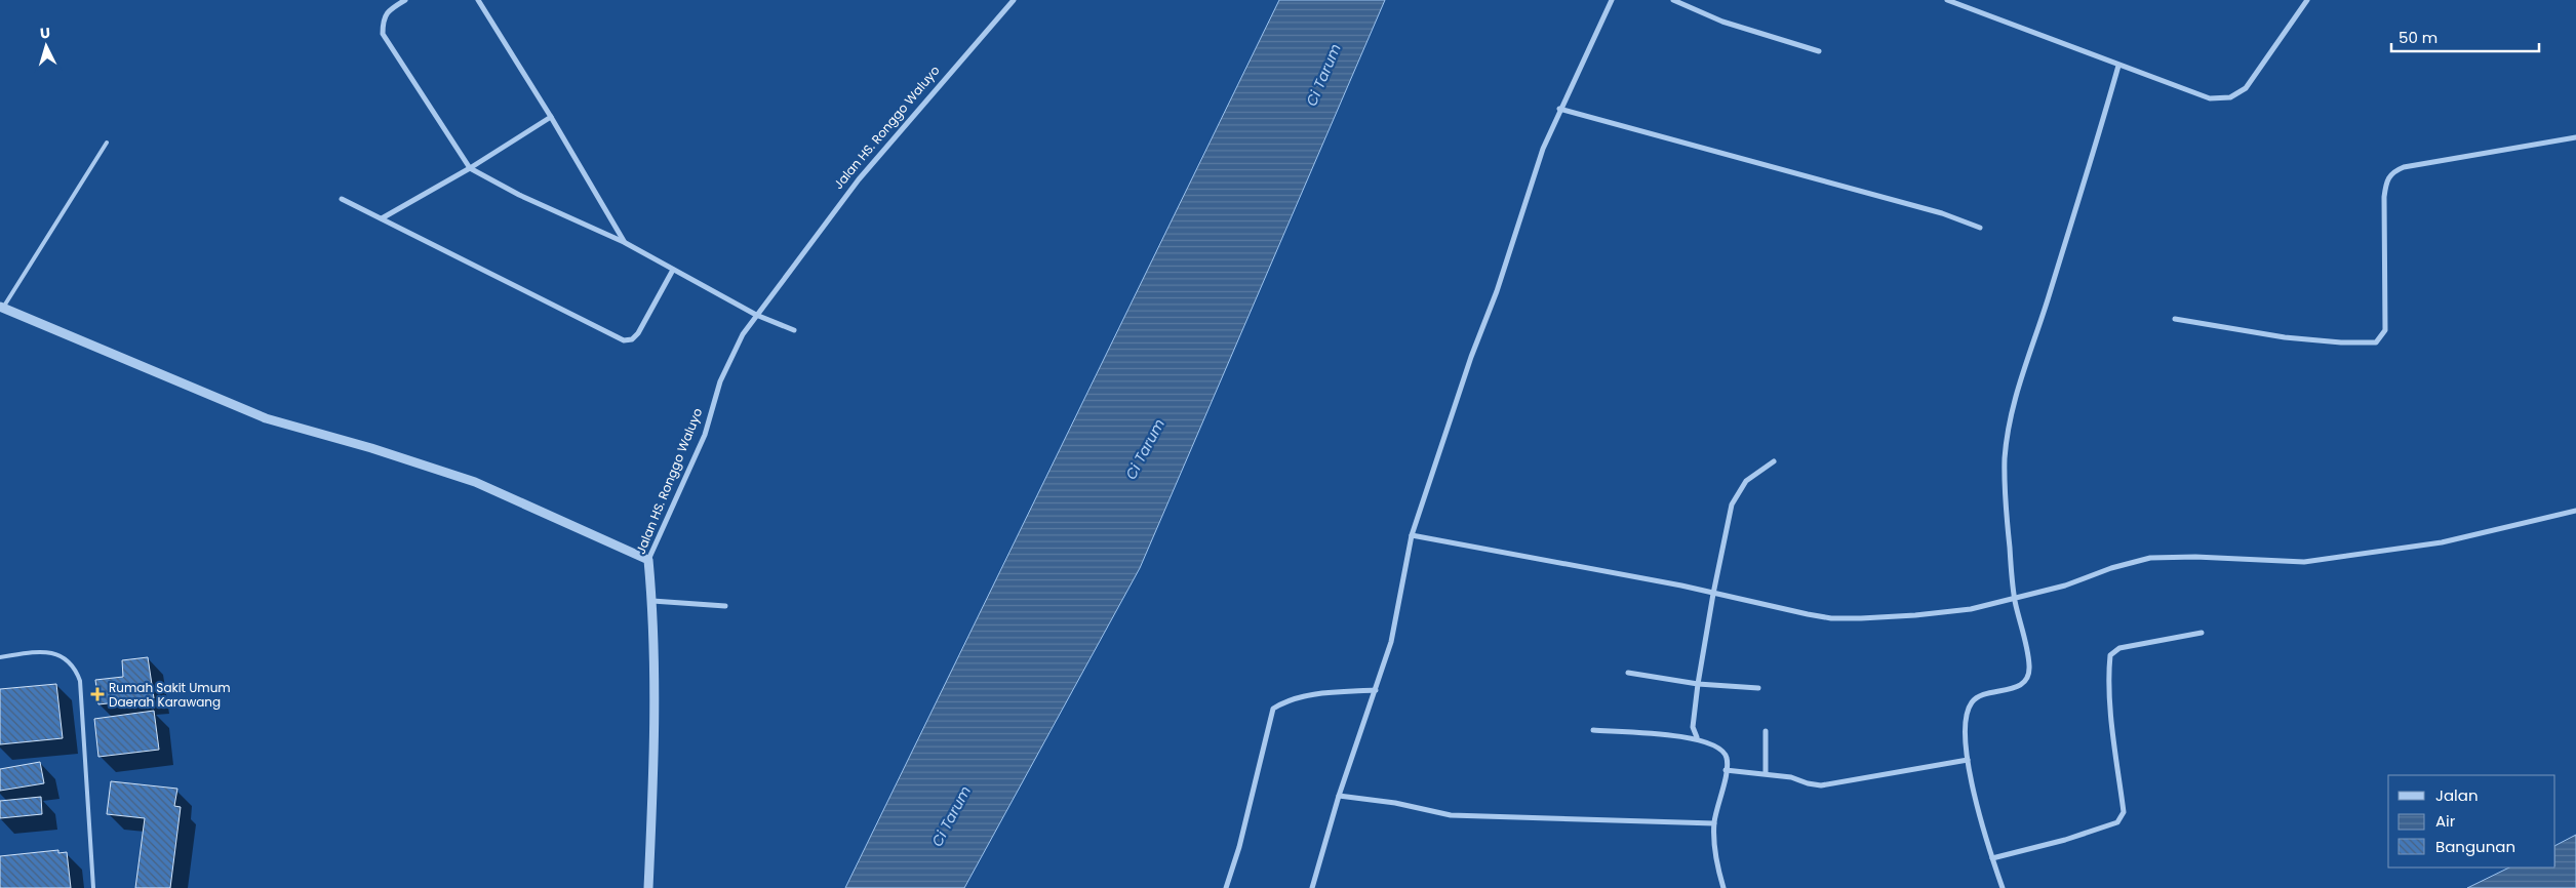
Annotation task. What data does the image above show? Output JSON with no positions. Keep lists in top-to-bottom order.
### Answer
{
  "streets": {
    "street": ["Jalan HS. Ronggo Waluyo"]
  },
  "water": ["Ci Tarum"],
  "places": {
    "health": ["Rumah Sakit Umum Daerah Karawang"]
  },
  "legend": ["Jalan", "Air", "Bangunan"],
  "scale_bar": "50 m",
  "north": "top"
}
